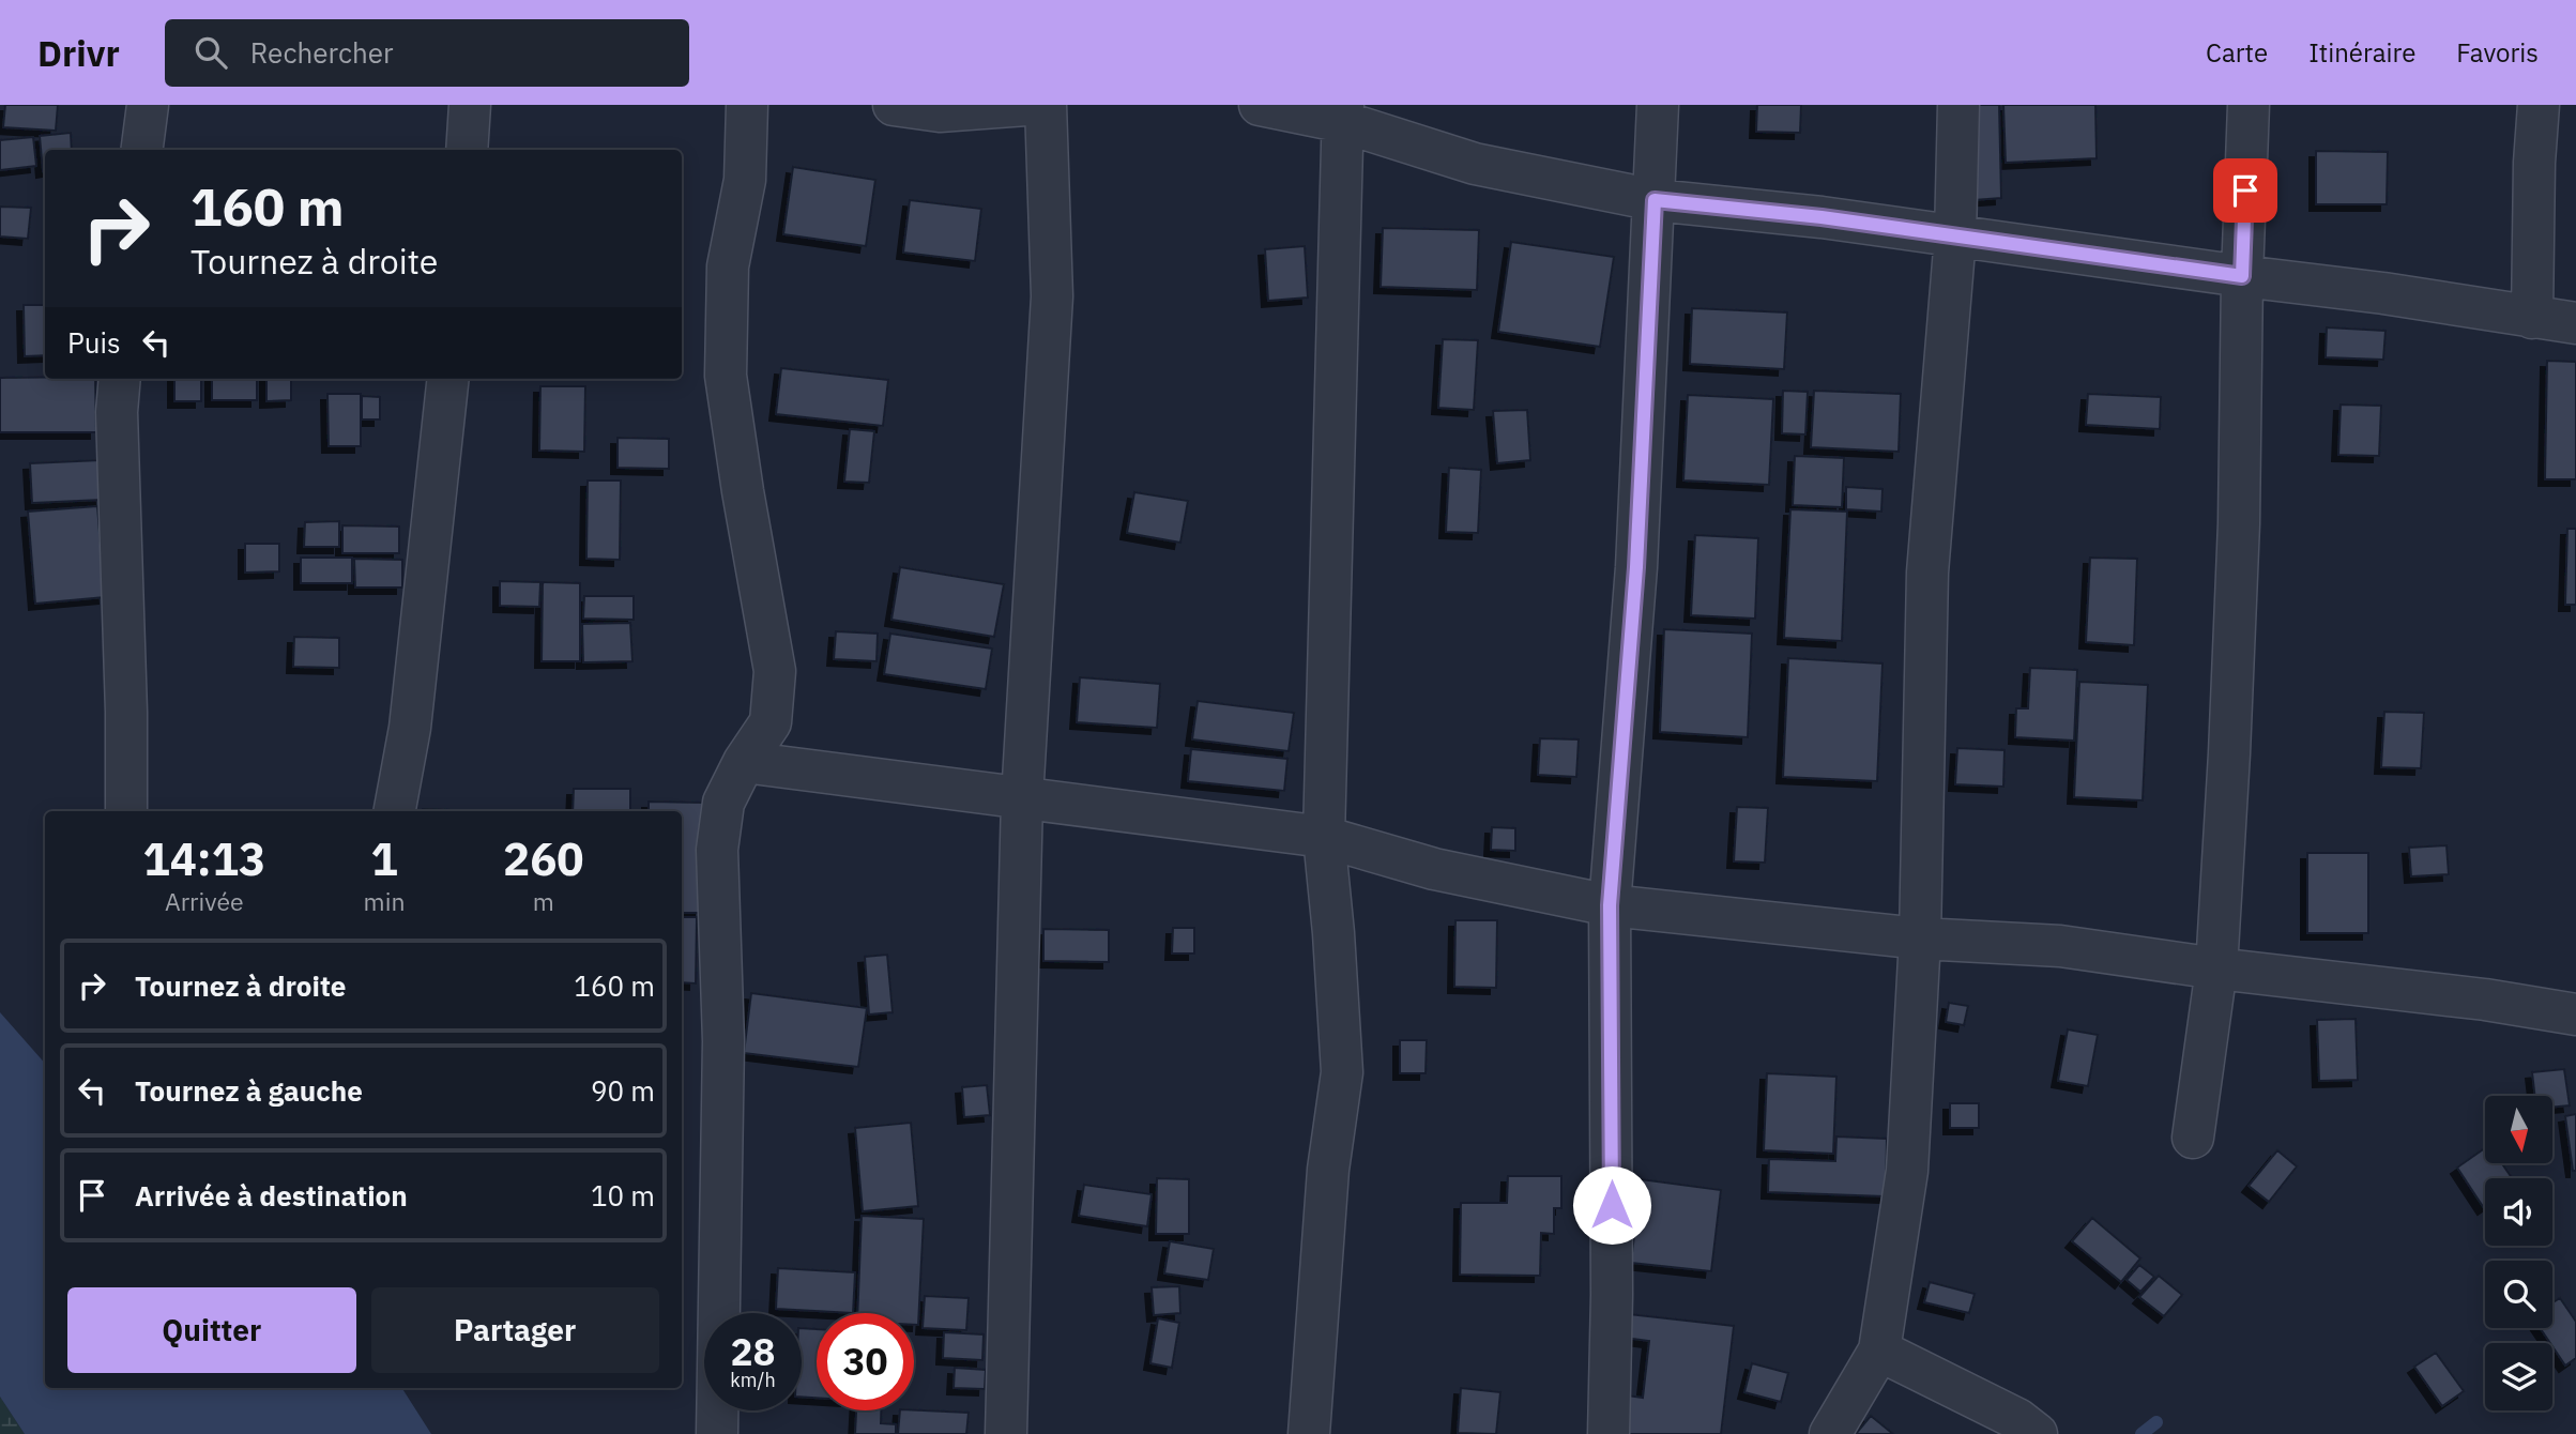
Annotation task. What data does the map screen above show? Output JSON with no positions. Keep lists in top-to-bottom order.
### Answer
{
  "north": "bottom",
  "page": {
    "header": "Drivr",
    "search": "Rechercher",
    "nav": ["Carte", "Itinéraire", "Favoris"],
    "turn": ["160 m", "Tournez à droite"],
    "then": "Puis",
    "eta": [
      "14:13",
      "Arrivée",
      "1",
      "min",
      "260",
      "m"
    ],
    "list": [
      {
        "name": "Tournez à droite",
        "value": "160 m"
      },
      {
        "name": "Tournez à gauche",
        "value": "90 m"
      },
      {
        "name": "Arrivée à destination",
        "value": "10 m"
      }
    ],
    "buttons": ["Quitter", "Partager"],
    "speed": "28 km/h",
    "limit": "30"
  }
}
